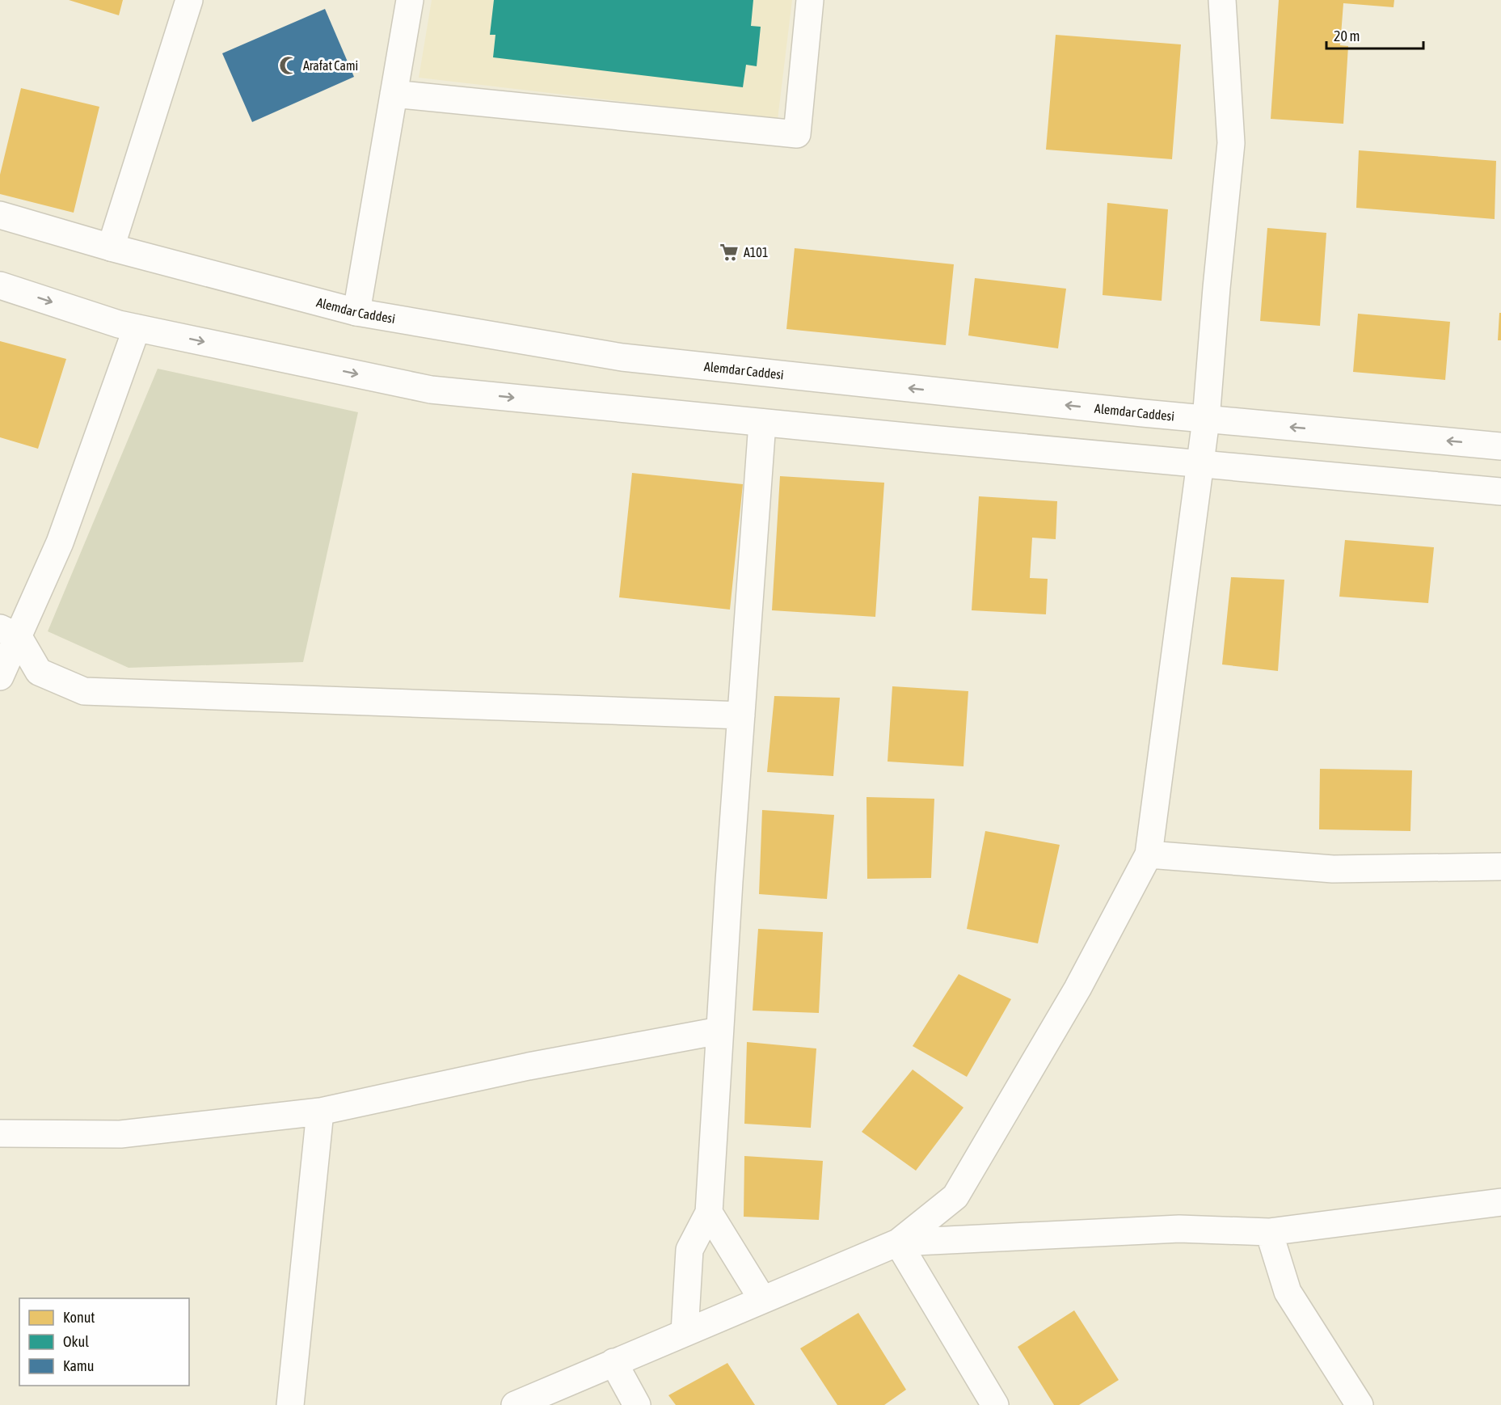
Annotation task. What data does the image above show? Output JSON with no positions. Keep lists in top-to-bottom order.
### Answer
{
  "streets": {
    "street": ["Alemdar Caddesi"]
  },
  "places": {
    "mosque": ["Arafat Cami"],
    "supermarket": ["A101"]
  },
  "legend": ["Konut", "Okul", "Kamu"],
  "scale_bar": "20 m"
}
